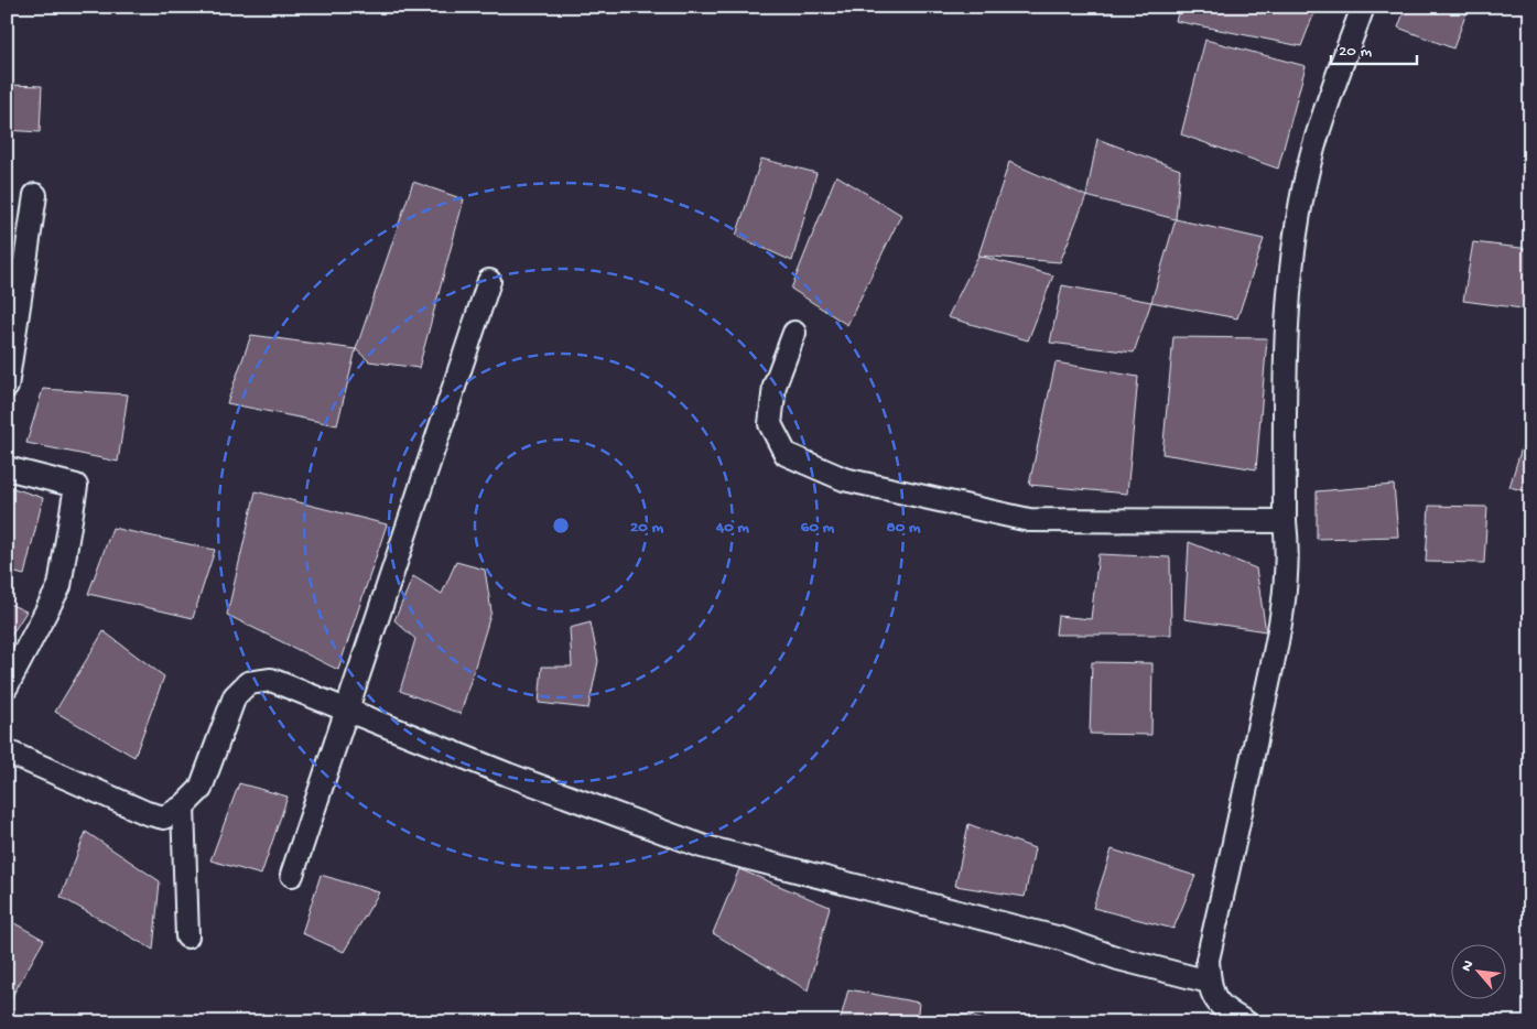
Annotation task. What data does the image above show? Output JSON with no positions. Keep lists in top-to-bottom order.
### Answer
{
  "scale_bar": "20 m",
  "north": "top left",
  "rings": [
    "20 m",
    "40 m",
    "60 m",
    "80 m"
  ]
}
